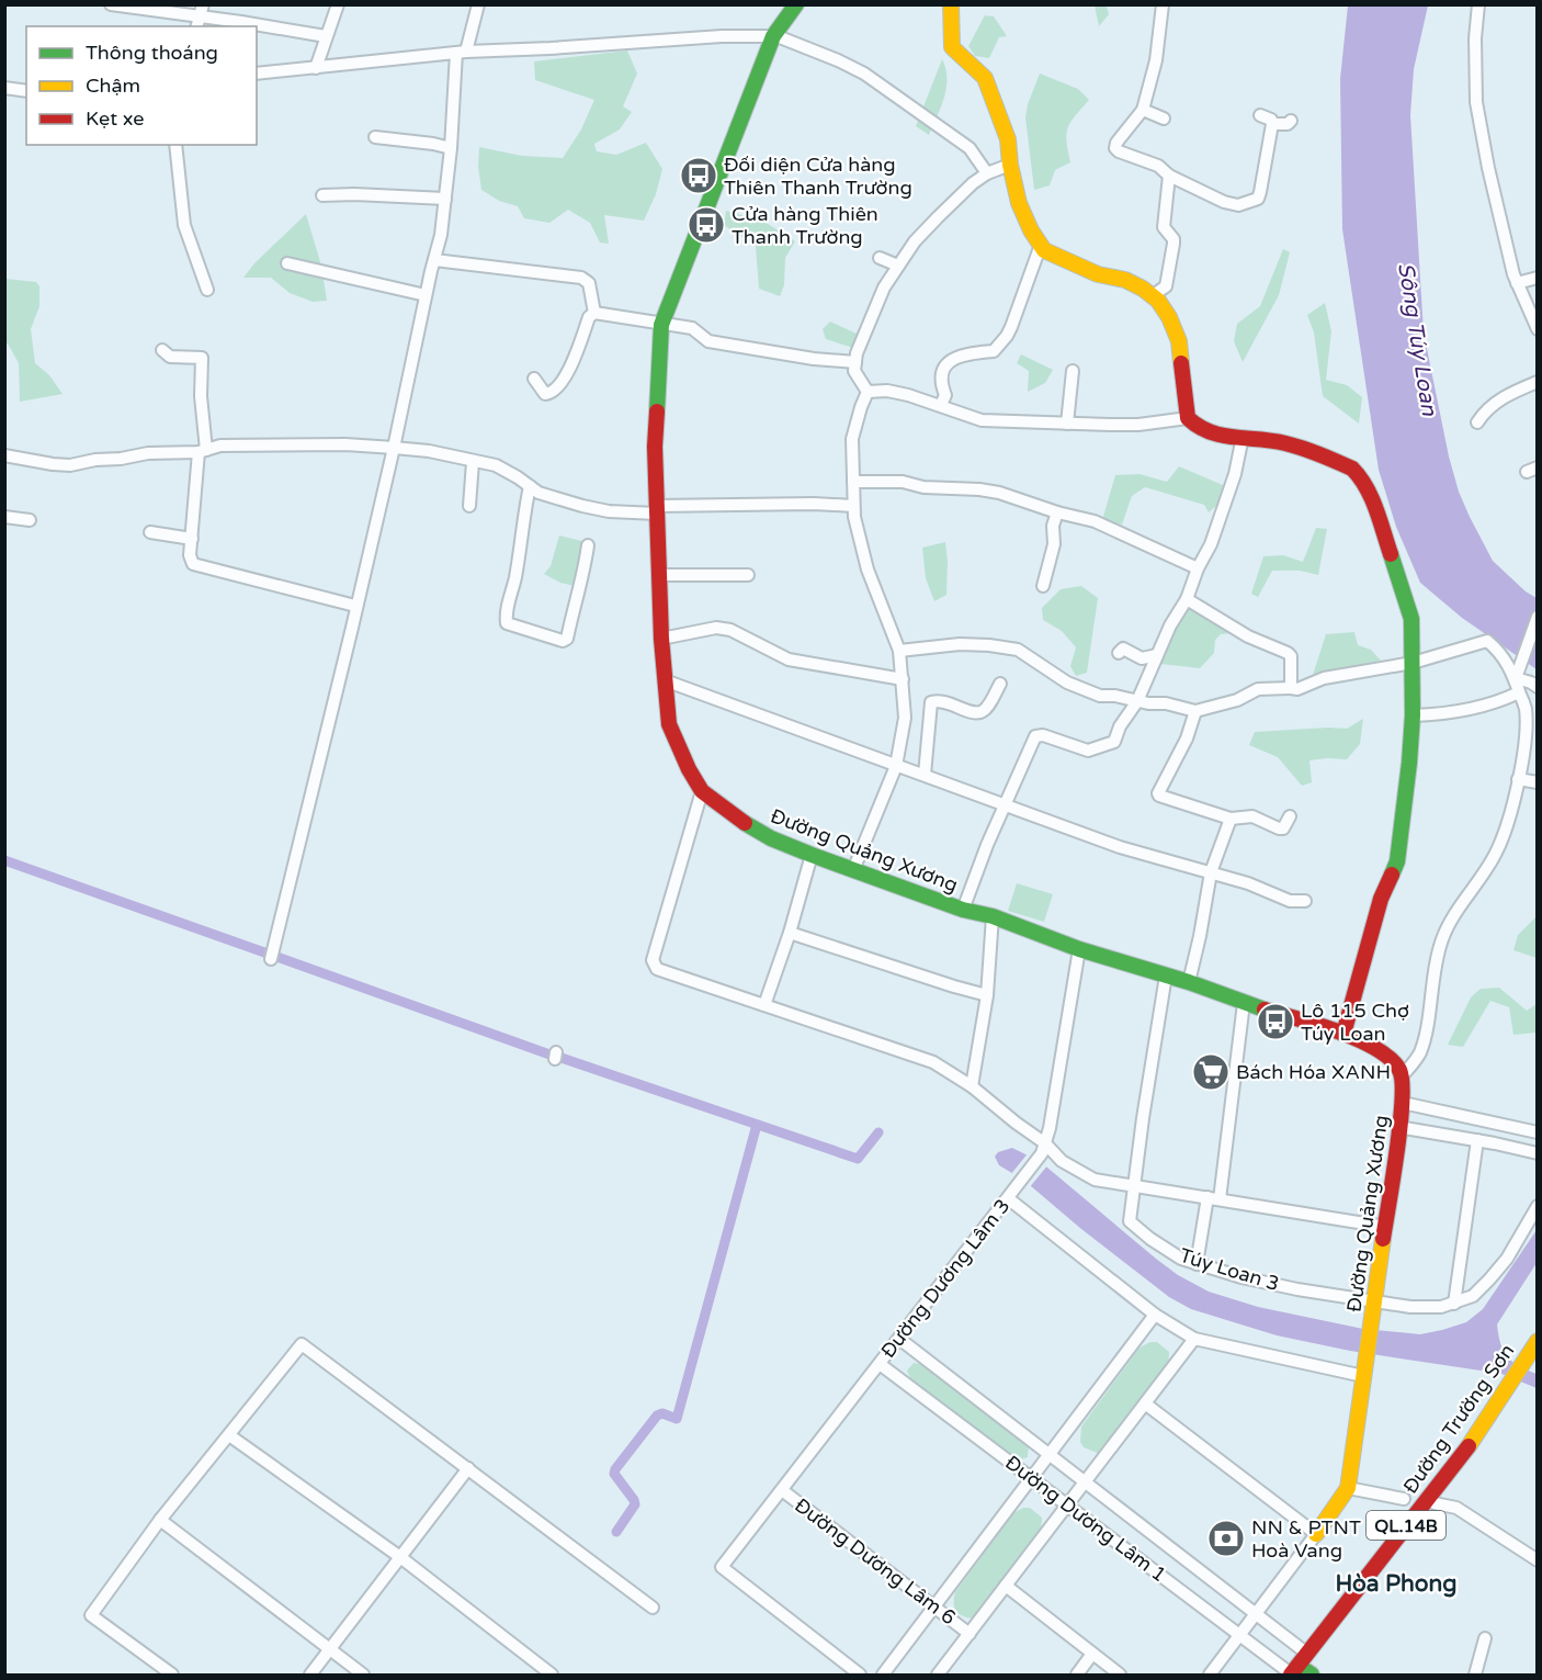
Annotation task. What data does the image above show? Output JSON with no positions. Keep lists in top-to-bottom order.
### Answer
{
  "streets": {
    "main road": ["Đường Quảng Xương", "Đường Trường Sơn", "QL.14B"],
    "street": [
      "Túy Loan 3",
      "Đường Dương Lâm 3",
      "Đường Dương Lâm 1",
      "Đường Dương Lâm 6"
    ]
  },
  "crossings": [
    ["Đường Quảng Xương", "Túy Loan 3"],
    ["Đường Quảng Xương", "Đường Dương Lâm 3"],
    ["Đường Dương Lâm 3", "Đường Dương Lâm 1"],
    ["Đường Dương Lâm 3", "Đường Dương Lâm 6"],
    ["Đường Trường Sơn", "Đường Dương Lâm 1"]
  ],
  "districts": ["Hòa Phong"],
  "water": ["Sông Túy Loan"],
  "places": {
    "bus stop": ["Đối diện Cửa hàng Thiên Thanh Trường", "Cửa hàng Thiên Thanh Trường", "Lô 115 Chợ Túy Loan"],
    "supermarket": ["Bách Hóa XANH"],
    "bank": ["NN & PTNT Hoà Vang"]
  },
  "legend": ["Thông thoáng", "Chậm", "Kẹt xe"]
}
